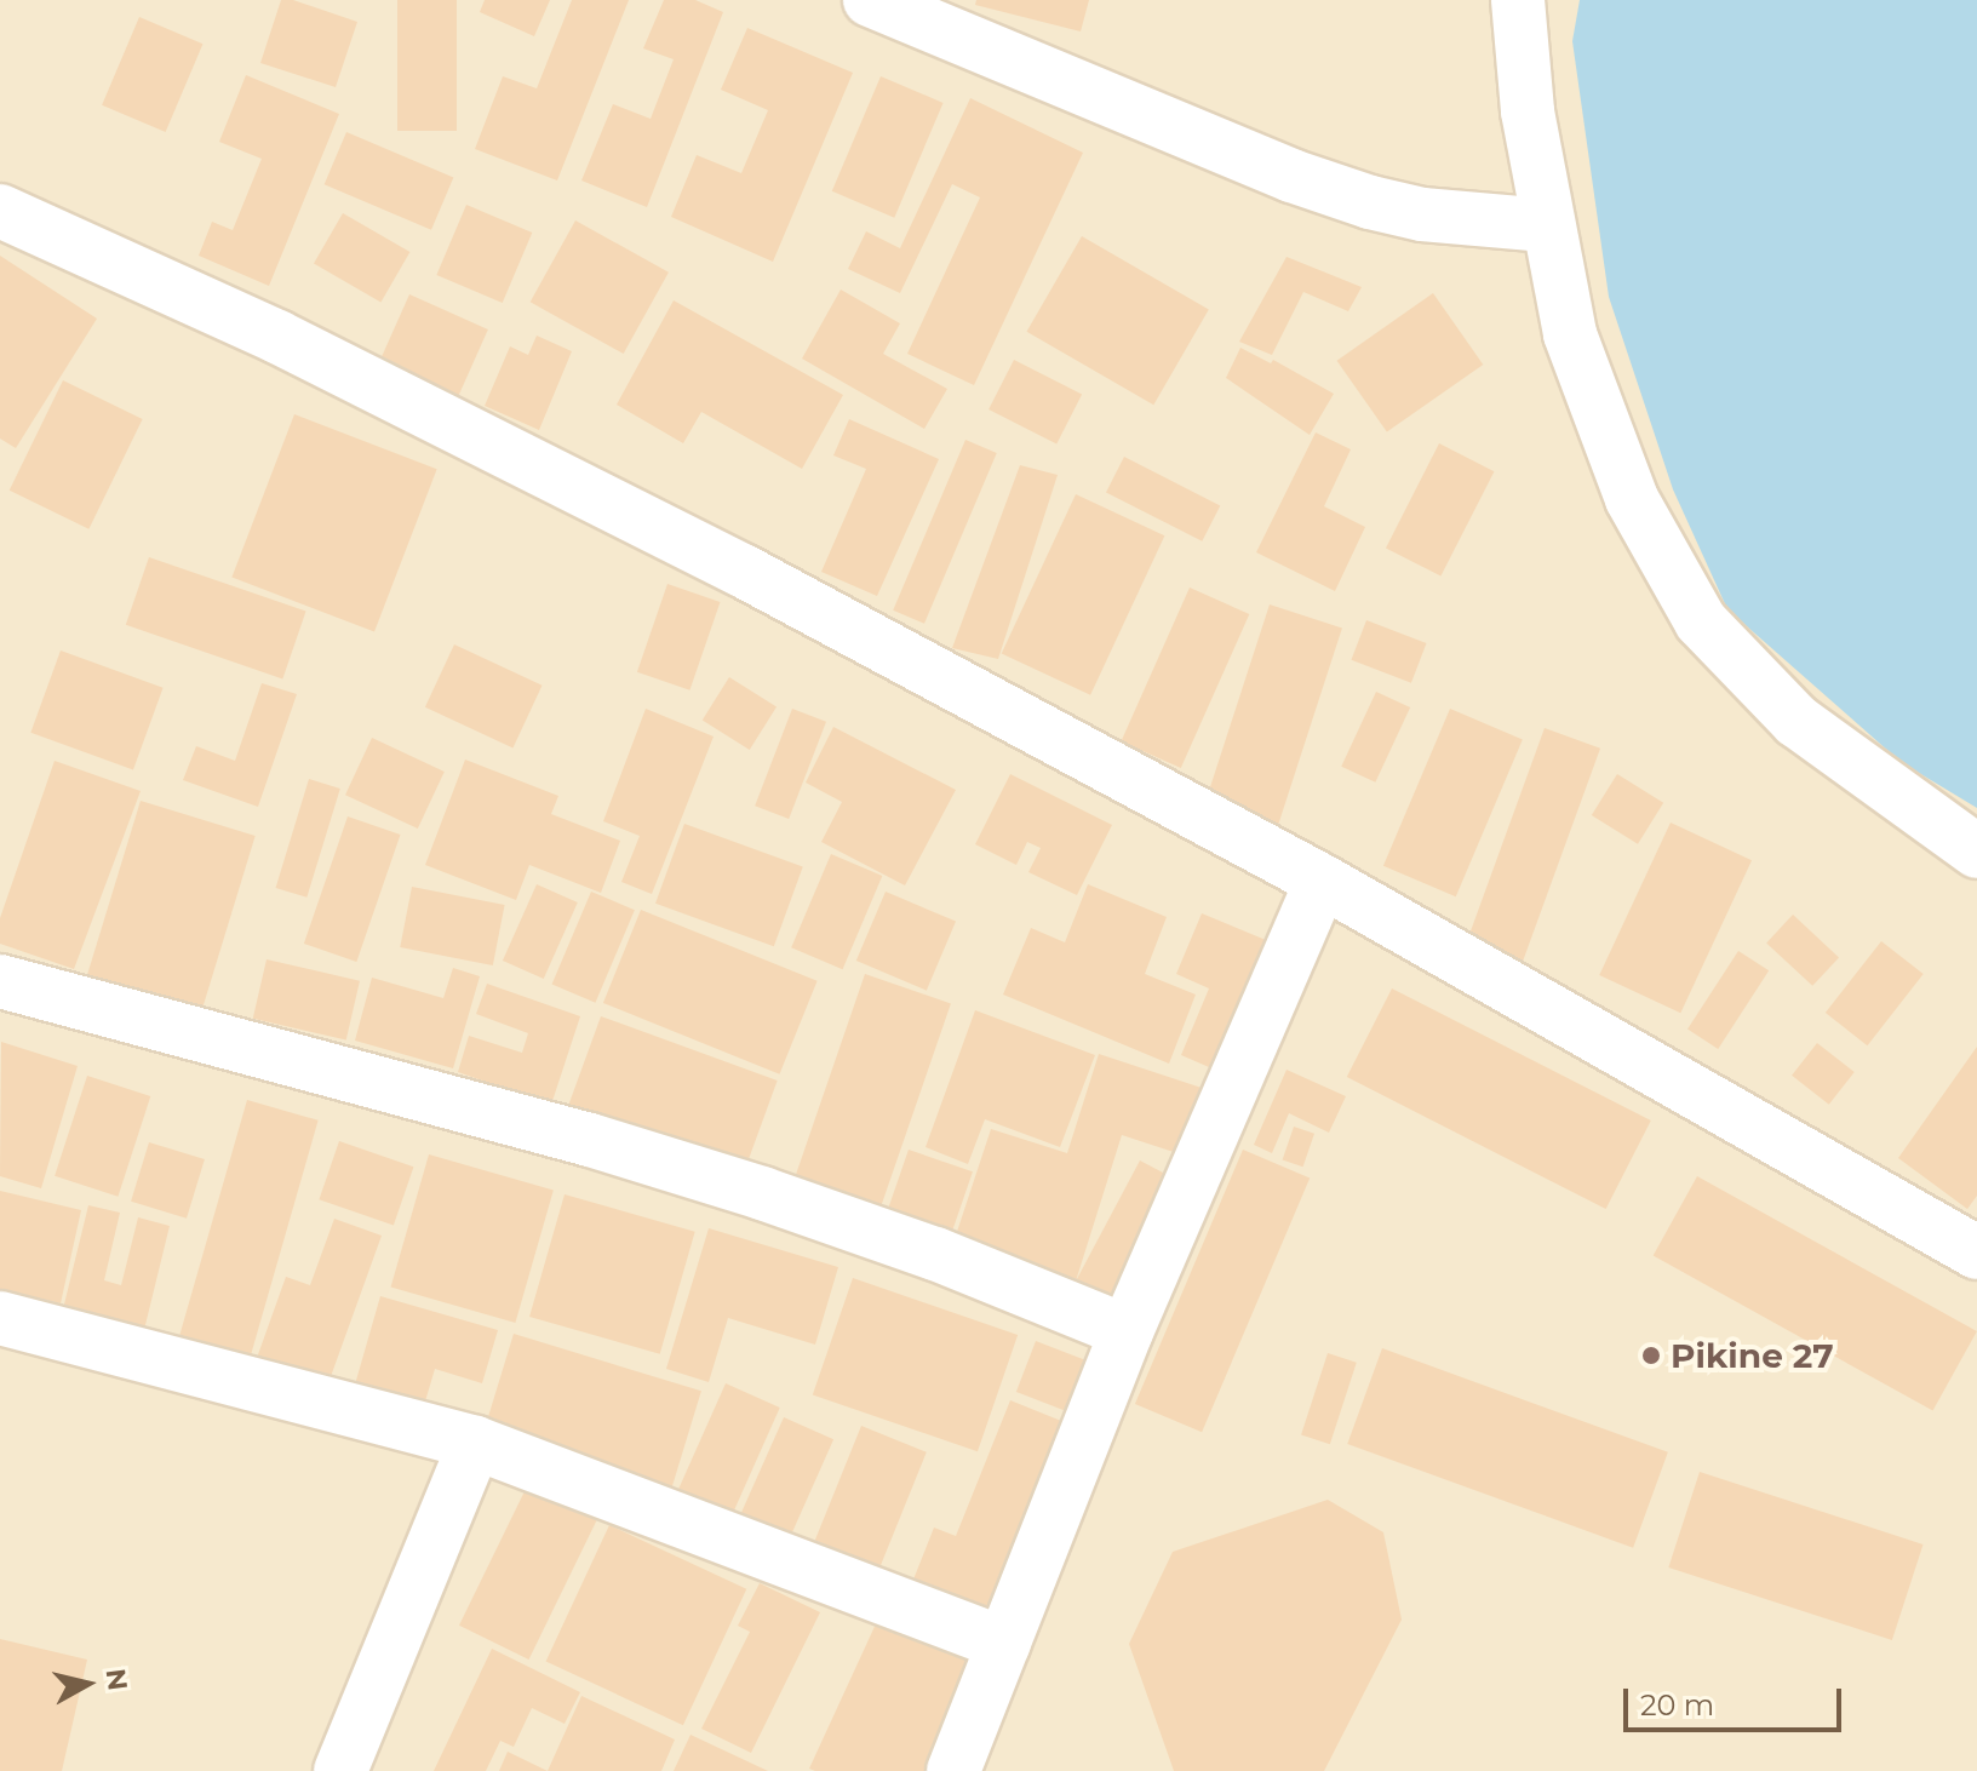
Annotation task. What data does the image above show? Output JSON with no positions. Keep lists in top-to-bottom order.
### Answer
{
  "places": ["Pikine 27"],
  "scale_bar": "20 m",
  "north": "right"
}
